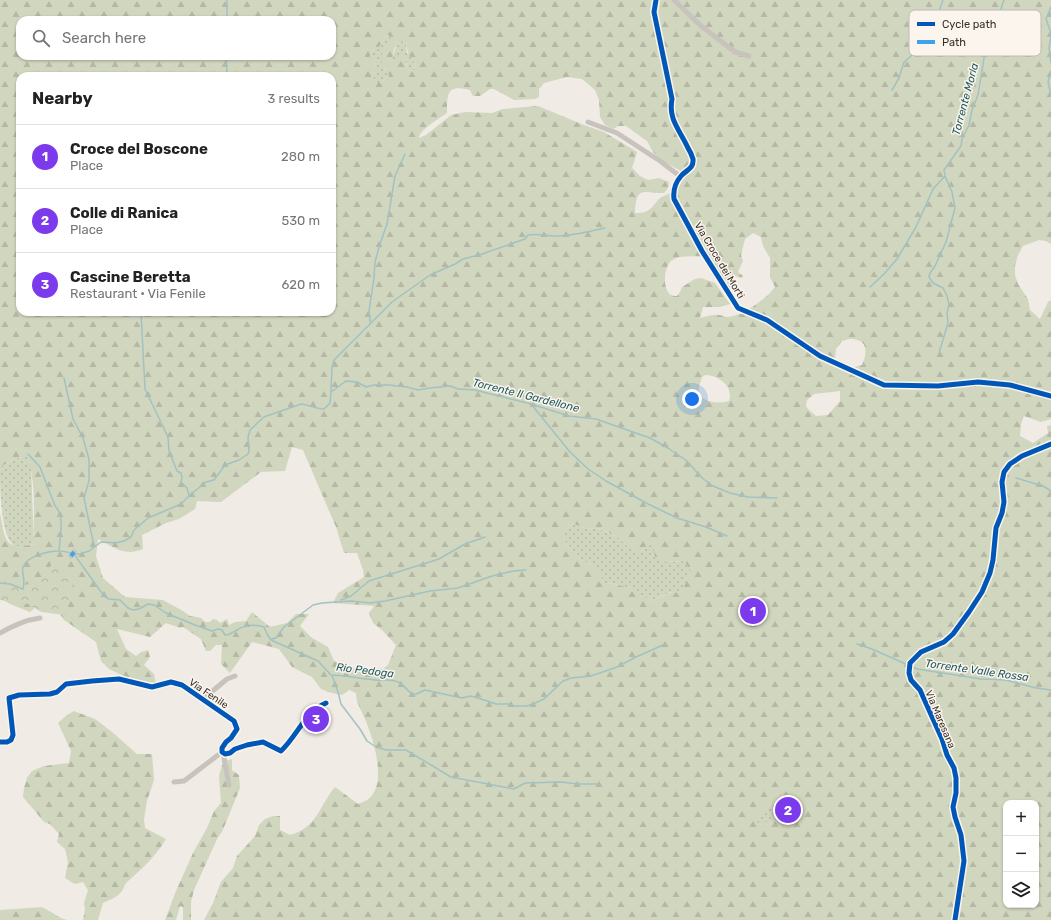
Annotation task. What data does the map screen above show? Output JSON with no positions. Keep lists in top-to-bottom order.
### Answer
{
  "streets": {
    "street": ["Via Croce dei Morti", "Via Fenile", "Via Maresana"]
  },
  "water": [
    "Torrente Morla",
    "Torrente Il Gardellone",
    "Rio Pedoga",
    "Torrente Valle Rossa"
  ],
  "legend": ["Cycle path", "Path"],
  "page": {
    "search": "Search here",
    "heading": ["Nearby", "3 results"],
    "list": [
      {
        "mark": "1",
        "name": "Croce del Boscone",
        "note": "Place",
        "value": "280 m"
      },
      {
        "mark": "2",
        "name": "Colle di Ranica",
        "note": "Place",
        "value": "530 m"
      },
      {
        "mark": "3",
        "name": "Cascine Beretta",
        "note": "Restaurant · Via Fenile",
        "value": "620 m"
      }
    ],
    "pins": ["1", "3", "2"],
    "map_buttons": ["+", "−"]
  }
}
